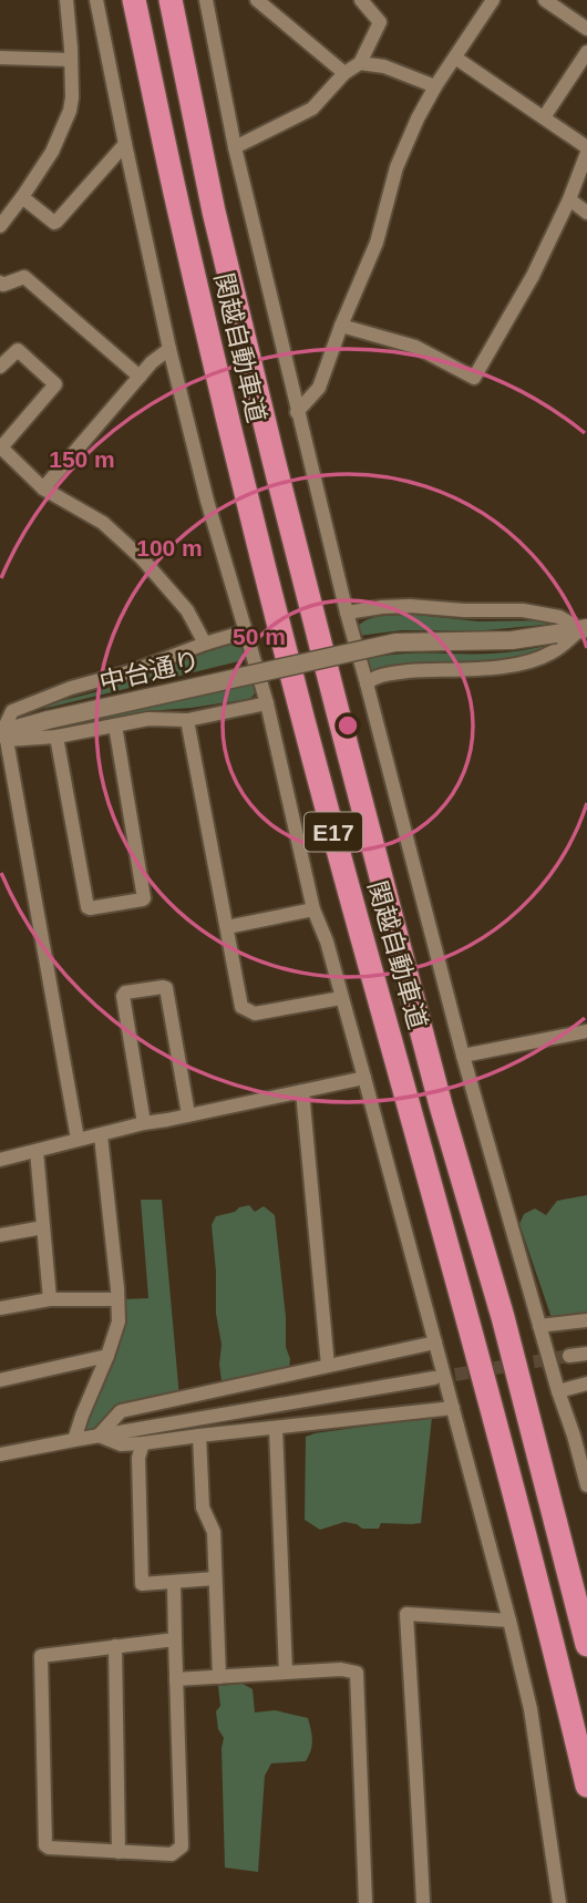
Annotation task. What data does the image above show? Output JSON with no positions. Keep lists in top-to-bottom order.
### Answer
{
  "streets": {
    "highway": ["関越自動車道", "E17"],
    "street": ["中台通り"]
  },
  "rings": ["150 m", "100 m", "50 m"]
}
